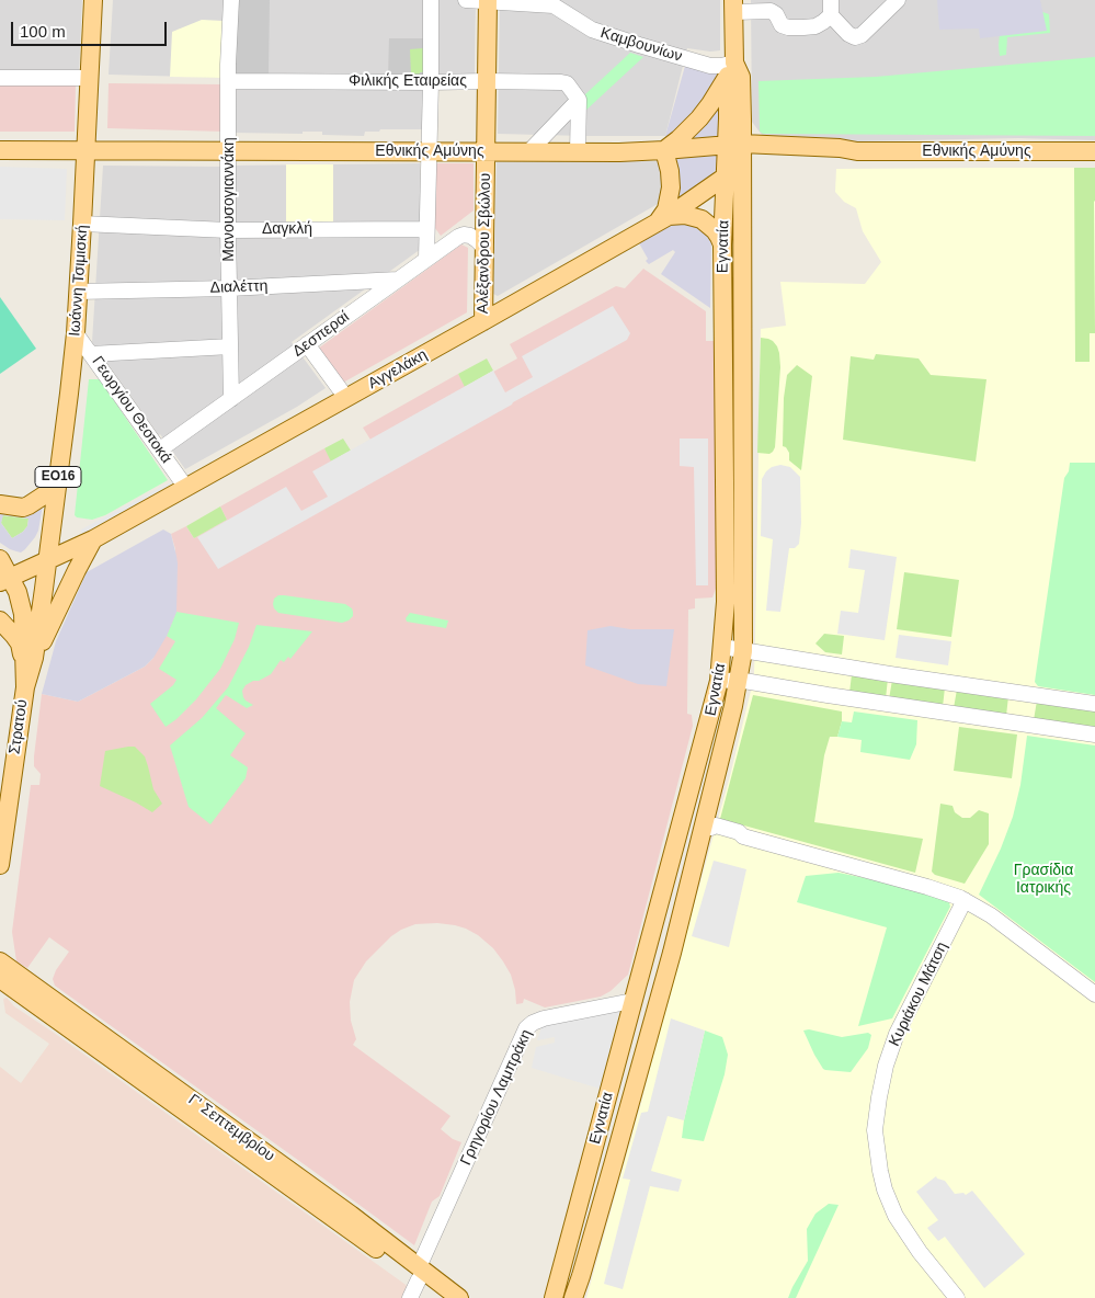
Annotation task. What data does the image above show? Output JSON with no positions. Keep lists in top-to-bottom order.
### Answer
{
  "streets": {
    "main road": [
      "Εθνικής Αμύνης",
      "Αλέξανδρου Σβώλου",
      "Εγνατία",
      "Ιωάννη Τσιμισκή",
      "Αγγελάκη",
      "ΕΟ16",
      "Στρατού",
      "Γ' Σεπτεμβρίου"
    ],
    "street": [
      "Καμβουνίων",
      "Φιλικής Εταιρείας",
      "Μανουσογιαννάκη",
      "Δαγκλή",
      "Διαλέττη",
      "Δεσπεραί",
      "Γεωργίου Θεοτοκά",
      "Κυριάκου Μάτση",
      "Γρηγορίου Λαμπράκη"
    ]
  },
  "crossings": [
    ["Καμβουνίων", "Εγνατία"],
    ["Φιλικής Εταιρείας", "Μανουσογιαννάκη"],
    ["Φιλικής Εταιρείας", "Αλέξανδρου Σβώλου"],
    ["Εθνικής Αμύνης", "Μανουσογιαννάκη"],
    ["Εθνικής Αμύνης", "Αλέξανδρου Σβώλου"],
    ["Εθνικής Αμύνης", "Εγνατία"],
    ["Εθνικής Αμύνης", "Ιωάννη Τσιμισκή"],
    ["Εθνικής Αμύνης", "Αγγελάκη"],
    ["Μανουσογιαννάκη", "Δαγκλή"],
    ["Μανουσογιαννάκη", "Διαλέττη"],
    ["Μανουσογιαννάκη", "Δεσπεραί"],
    ["Δαγκλή", "Ιωάννη Τσιμισκή"],
    ["Αλέξανδρου Σβώλου", "Δεσπεραί"],
    ["Αλέξανδρου Σβώλου", "Αγγελάκη"],
    ["Εγνατία", "Αγγελάκη"],
    ["Εγνατία", "Γρηγορίου Λαμπράκη"],
    ["Ιωάννη Τσιμισκή", "Διαλέττη"],
    ["Ιωάννη Τσιμισκή", "Αγγελάκη"],
    ["Ιωάννη Τσιμισκή", "Γεωργίου Θεοτοκά"],
    ["Ιωάννη Τσιμισκή", "Στρατού"],
    ["Διαλέττη", "Δεσπεραί"],
    ["Δεσπεραί", "Γεωργίου Θεοτοκά"],
    ["Αγγελάκη", "Γεωργίου Θεοτοκά"],
    ["Αγγελάκη", "Στρατού"],
    ["Γρηγορίου Λαμπράκη", "Γ' Σεπτεμβρίου"]
  ],
  "parks": ["Γρασίδια Ιατρικής"],
  "scale_bar": "100 m"
}
